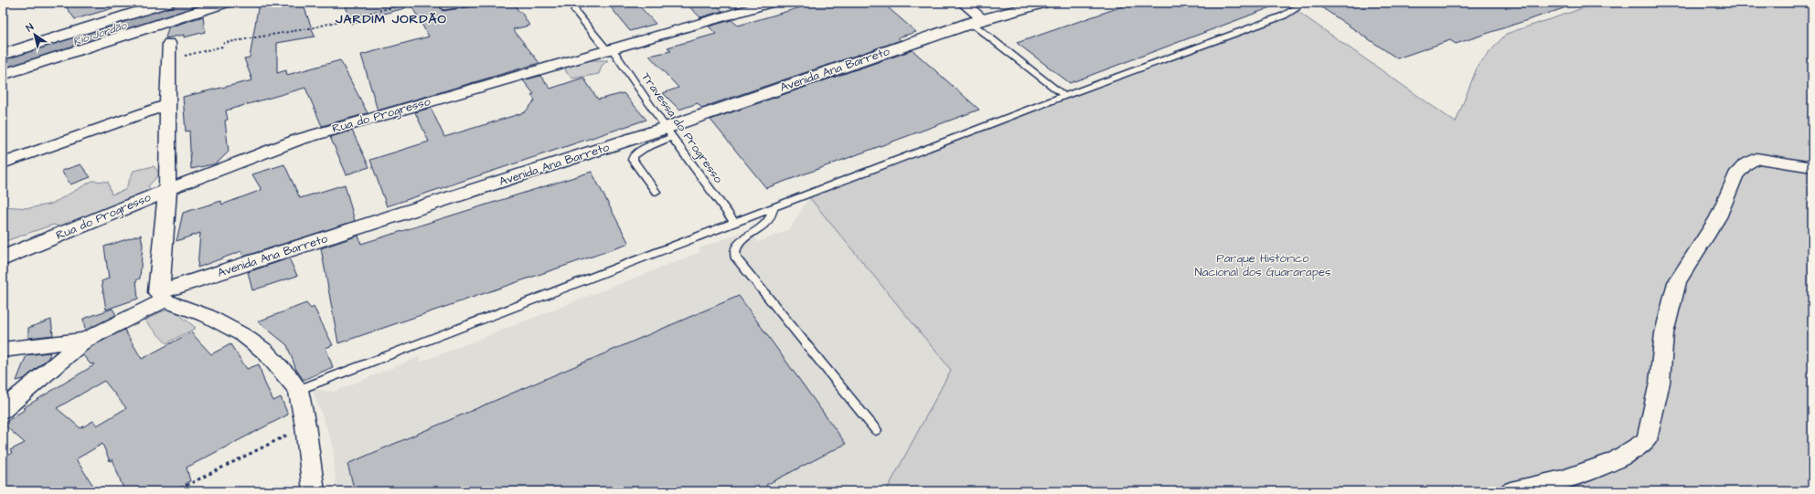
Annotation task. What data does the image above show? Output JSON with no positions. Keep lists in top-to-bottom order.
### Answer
{
  "streets": {
    "street": ["Avenida Ana Barreto", "Rua do Progresso"],
    "lane": ["Travessa do Progresso"]
  },
  "crossings": [
    ["Avenida Ana Barreto", "Travessa do Progresso"],
    ["Rua do Progresso", "Travessa do Progresso"]
  ],
  "districts": ["JARDIM JORDÃO"],
  "water": ["Rio Jordão"],
  "parks": ["Parque Histórico Nacional dos Guararapes"],
  "north": "top left"
}
